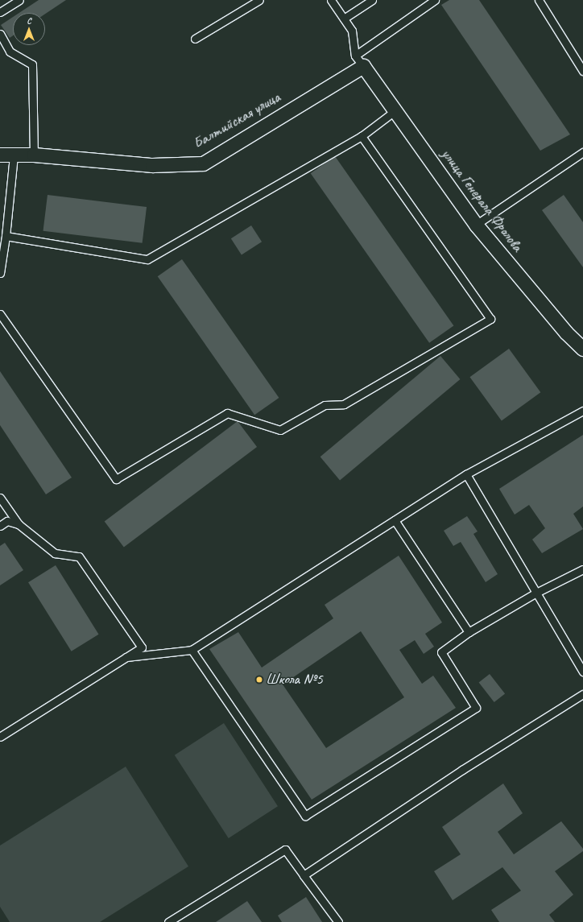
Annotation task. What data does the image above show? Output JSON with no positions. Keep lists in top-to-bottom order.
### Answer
{
  "streets": {
    "street": ["Балтийская улица", "улица Генерала Фролова"]
  },
  "crossings": [
    ["Балтийская улица", "улица Генерала Фролова"]
  ],
  "places": ["Школа №5"],
  "north": "top"
}
